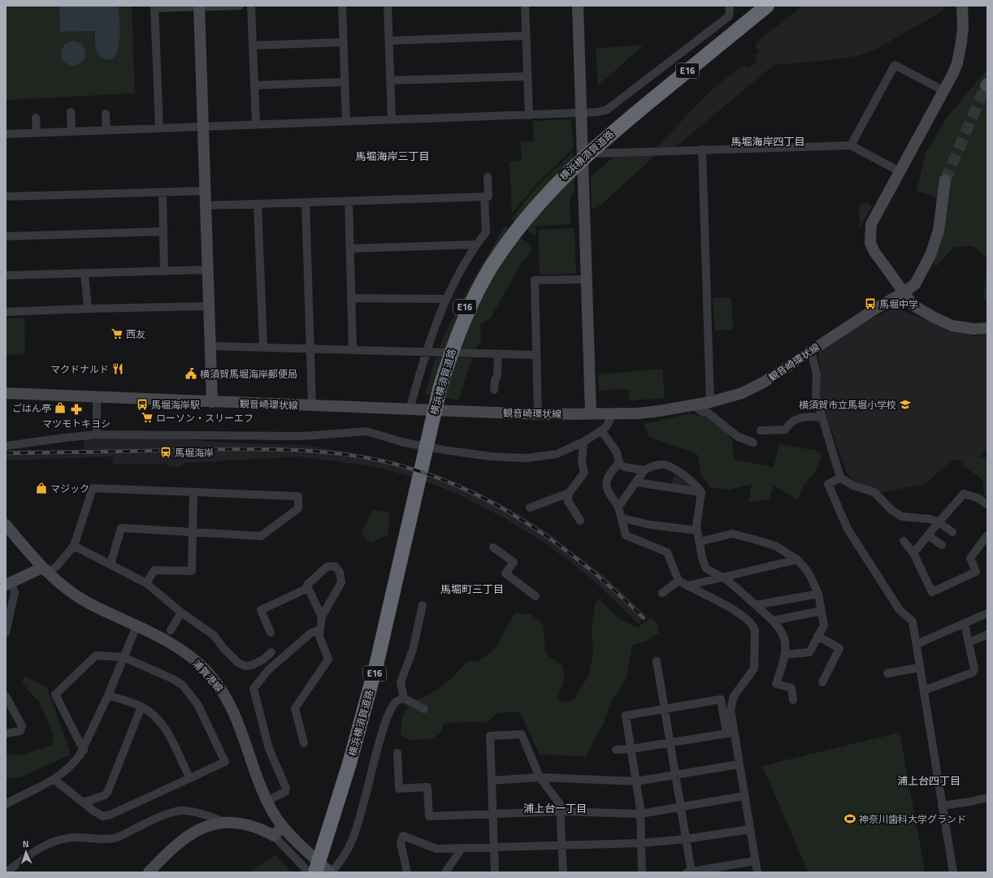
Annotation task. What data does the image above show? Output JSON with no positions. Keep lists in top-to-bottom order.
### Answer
{
  "streets": {
    "highway": ["E16", "横浜横須賀道路"],
    "main road": ["観音崎環状線", "浦賀港線"]
  },
  "districts": [
    "馬堀海岸四丁目",
    "馬堀海岸三丁目",
    "馬堀町三丁目",
    "浦上台四丁目",
    "浦上台一丁目"
  ],
  "places": {
    "bus stop": ["馬堀中学", "馬堀海岸駅"],
    "supermarket": ["西友", "ローソン・スリーエフ"],
    "restaurant": ["マクドナルド"],
    "public building": ["横須賀馬堀海岸郵便局"],
    "school or university": ["横須賀市立馬堀小学校"],
    "shop": ["ごはん亭", "マジック"],
    "pharmacy": ["マツモトキヨシ"],
    "station": ["馬堀海岸"],
    "sports": ["神奈川歯科大学グランド"]
  },
  "north": "top"
}
